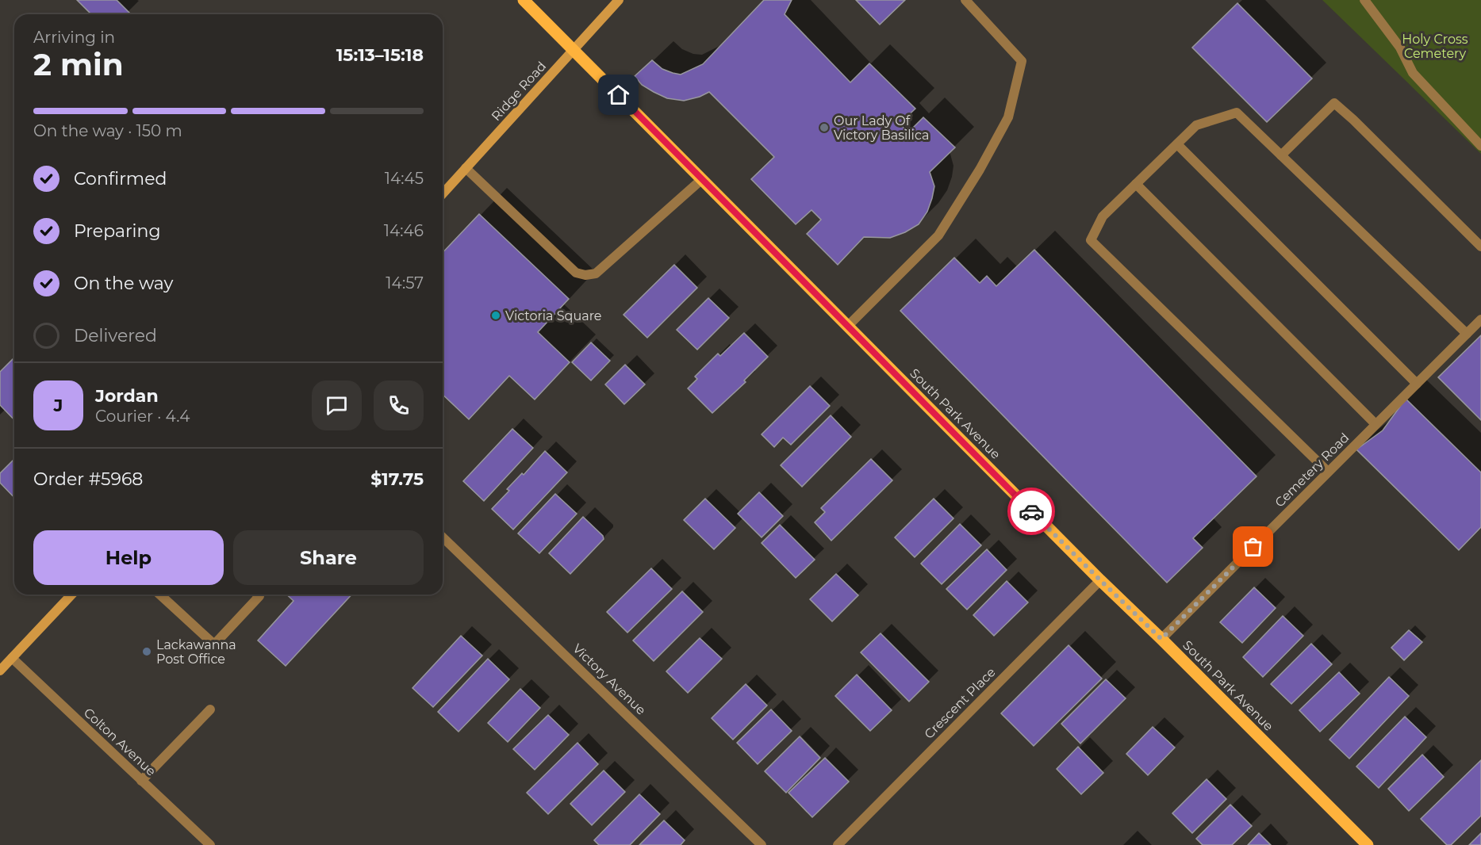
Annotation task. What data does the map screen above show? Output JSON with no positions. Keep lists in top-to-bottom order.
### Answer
{
  "streets": {
    "main road": ["Ridge Road", "South Park Avenue"],
    "street": [
      "Cemetery Road",
      "Victory Avenue",
      "Crescent Place",
      "Colton Avenue"
    ]
  },
  "crossings": [
    ["Ridge Road", "South Park Avenue"],
    ["South Park Avenue", "Cemetery Road"],
    ["South Park Avenue", "Crescent Place"]
  ],
  "parks": ["Holy Cross Cemetery"],
  "places": ["Our Lady Of Victory Basilica", "Victoria Square", "Lackawanna Post Office"],
  "page": {
    "heading": ["2 min", "Arriving in", "15:13–15:18"],
    "panel": [
      "Jordan",
      "Courier · 4.4",
      "Order #5968",
      "$17.75"
    ],
    "bar": "On the way · 150 m",
    "list": [
      ["Confirmed", "14:45"],
      ["Preparing", "14:46"],
      ["On the way", "14:57"],
      "Delivered"
    ],
    "round": "J",
    "buttons": ["Help", "Share"]
  }
}
